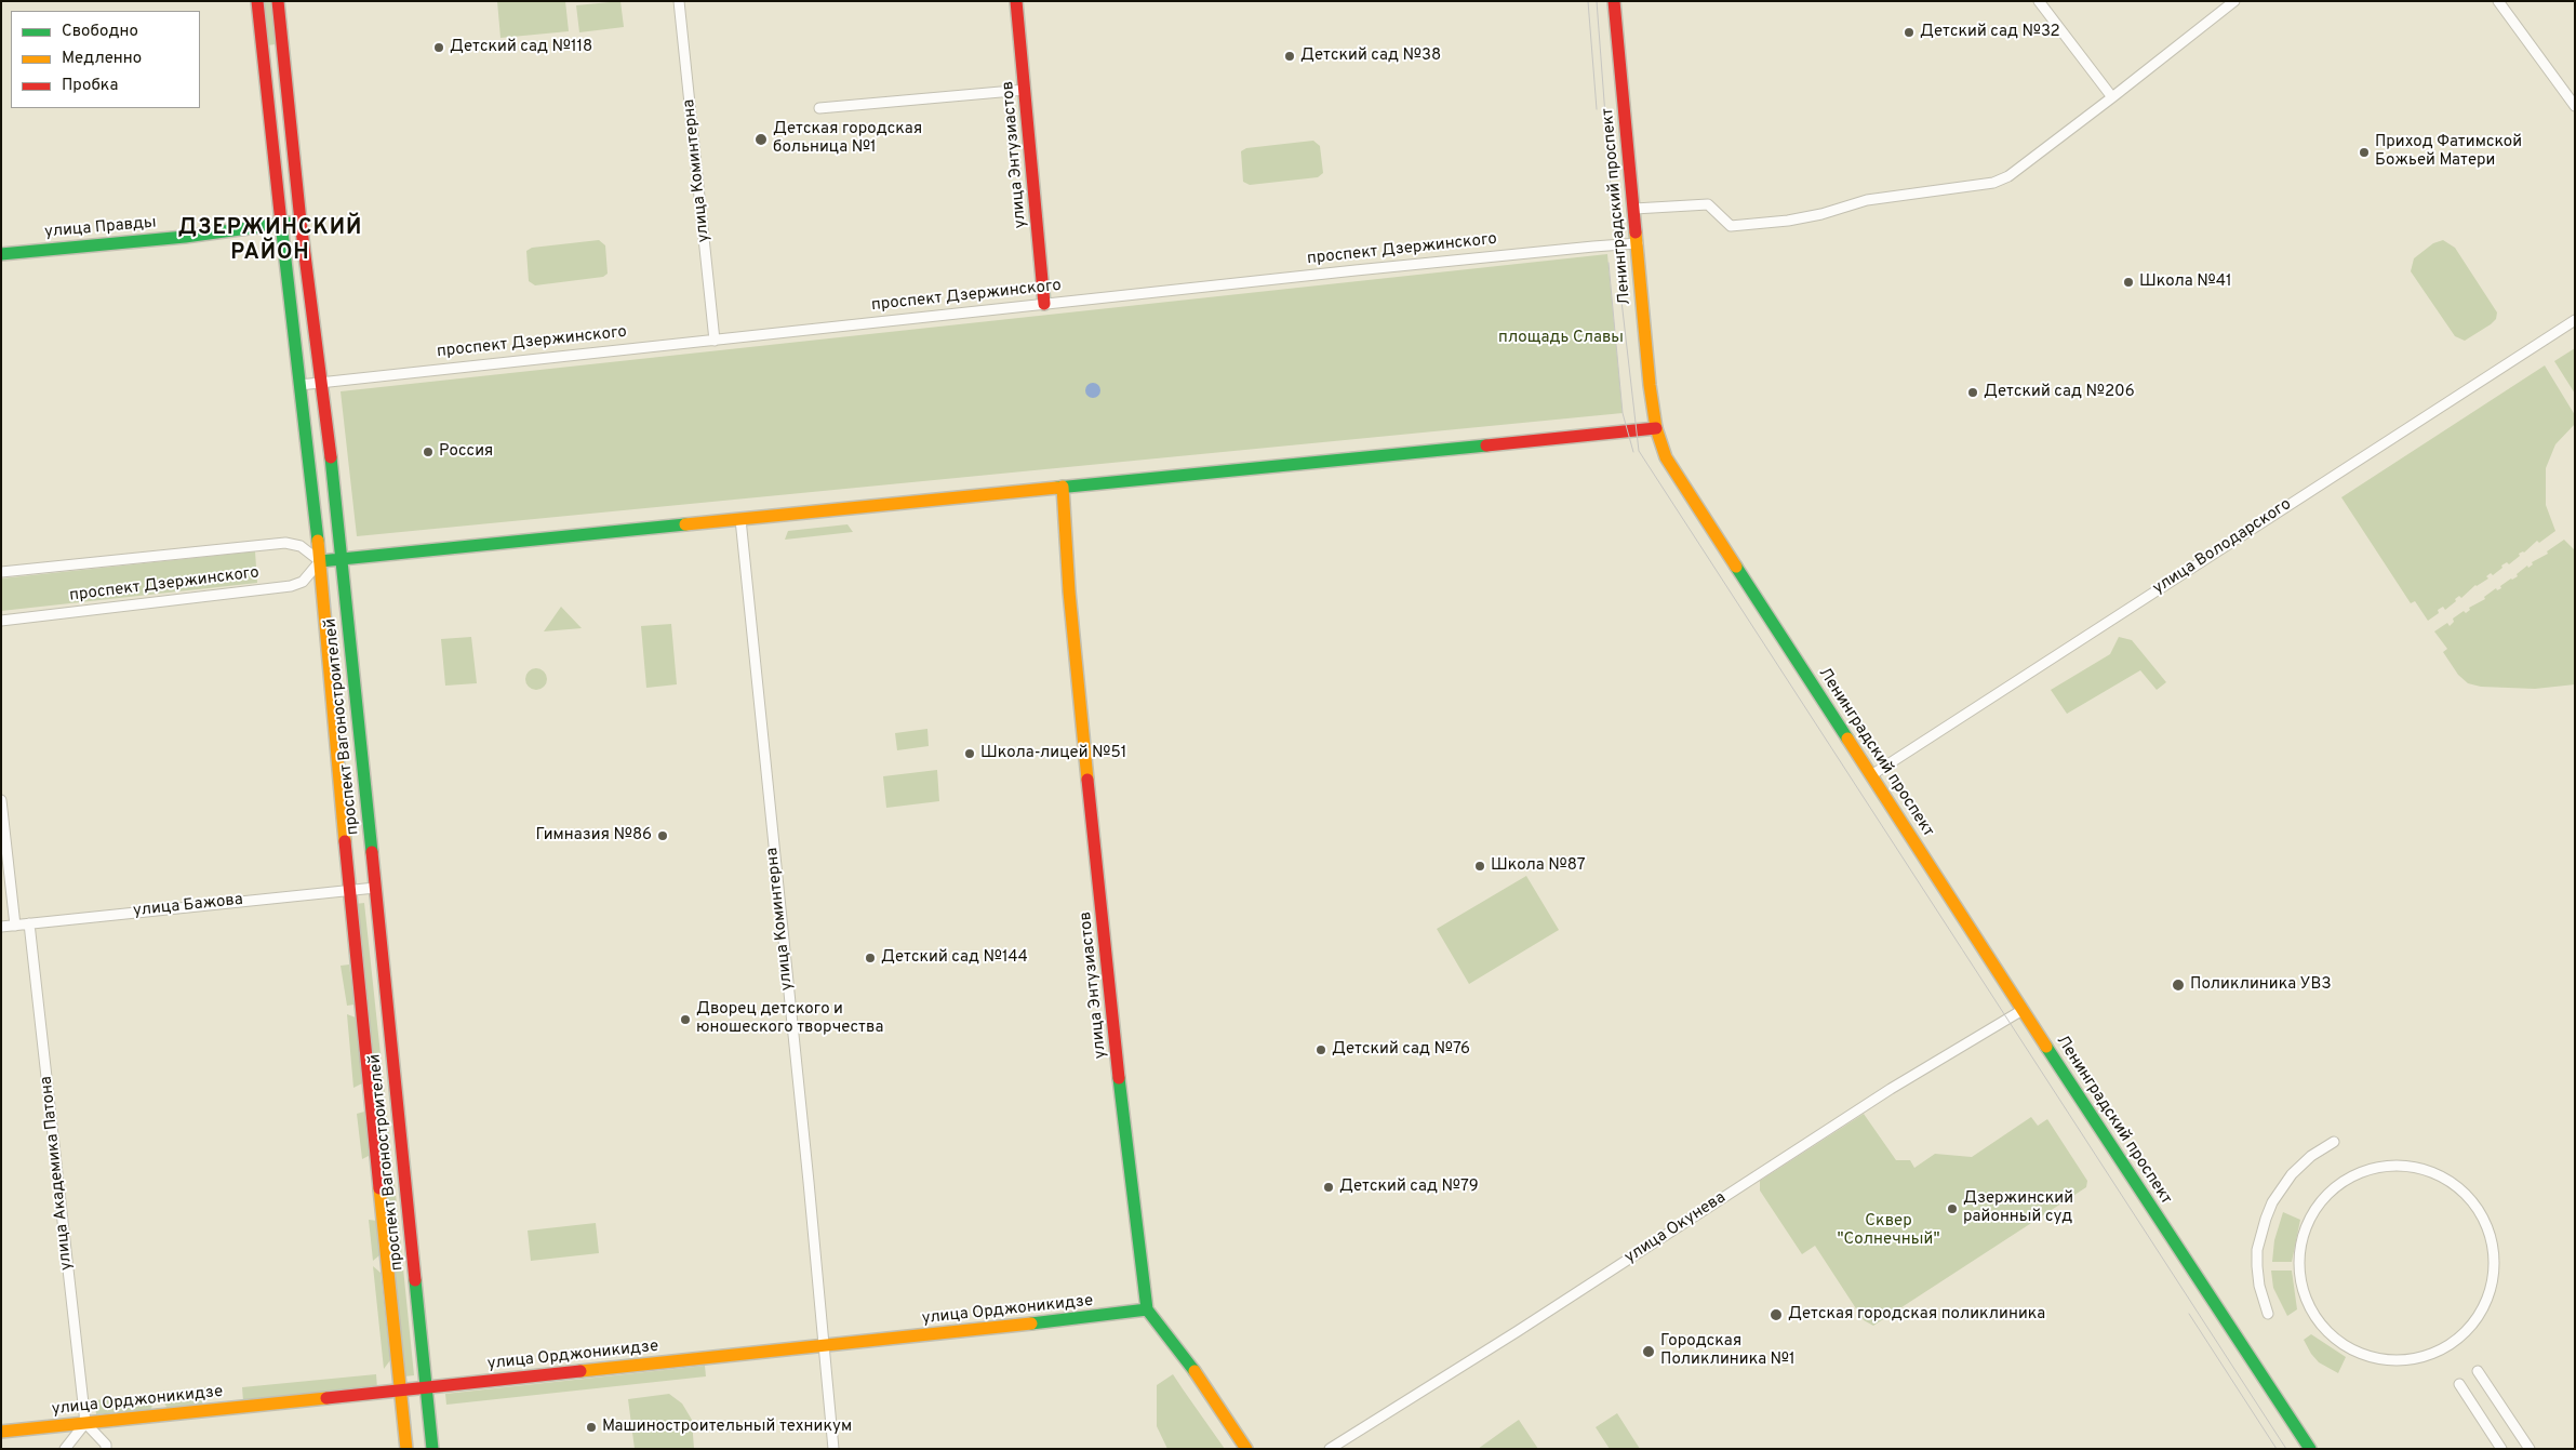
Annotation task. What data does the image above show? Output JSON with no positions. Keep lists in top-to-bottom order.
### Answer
{
  "streets": {
    "main road": [
      "улица Энтузиастов",
      "Ленинградский проспект",
      "улица Правды",
      "проспект Вагоностроителей",
      "улица Орджоникидзе"
    ],
    "street": [
      "улица Коминтерна",
      "проспект Дзержинского",
      "улица Володарского",
      "улица Бажова",
      "улица Академика Патона",
      "улица Окунева"
    ]
  },
  "crossings": [
    ["улица Энтузиастов", "проспект Дзержинского"],
    ["улица Энтузиастов", "улица Орджоникидзе"],
    ["улица Коминтерна", "проспект Дзержинского"],
    ["улица Коминтерна", "улица Орджоникидзе"],
    ["Ленинградский проспект", "проспект Дзержинского"],
    ["Ленинградский проспект", "улица Володарского"],
    ["Ленинградский проспект", "улица Окунева"],
    ["улица Правды", "проспект Вагоностроителей"],
    ["проспект Дзержинского", "проспект Вагоностроителей"],
    ["проспект Вагоностроителей", "улица Бажова"],
    ["проспект Вагоностроителей", "улица Орджоникидзе"],
    ["улица Бажова", "улица Академика Патона"],
    ["улица Академика Патона", "улица Орджоникидзе"]
  ],
  "districts": ["ДЗЕРЖИНСКИЙ РАЙОН"],
  "parks": ["площадь Славы", "Сквер \"Солнечный\""],
  "places": [
    "Детский сад №32",
    "Детский сад №118",
    "Детский сад №38",
    "Детская городская больница №1",
    "Приход Фатимской Божьей Матери",
    "Школа №41",
    "Детский сад №206",
    "Россия",
    "Школа-лицей №51",
    "Гимназия №86",
    "Школа №87",
    "Детский сад №144",
    "Поликлиника УВЗ",
    "Дворец детского и юношеского творчества",
    "Детский сад №76",
    "Детский сад №79",
    "Дзержинский районный суд",
    "Детская городская поликлиника",
    "Городская Поликлиника №1",
    "Машиностроительный техникум"
  ],
  "legend": ["Свободно", "Медленно", "Пробка"]
}
